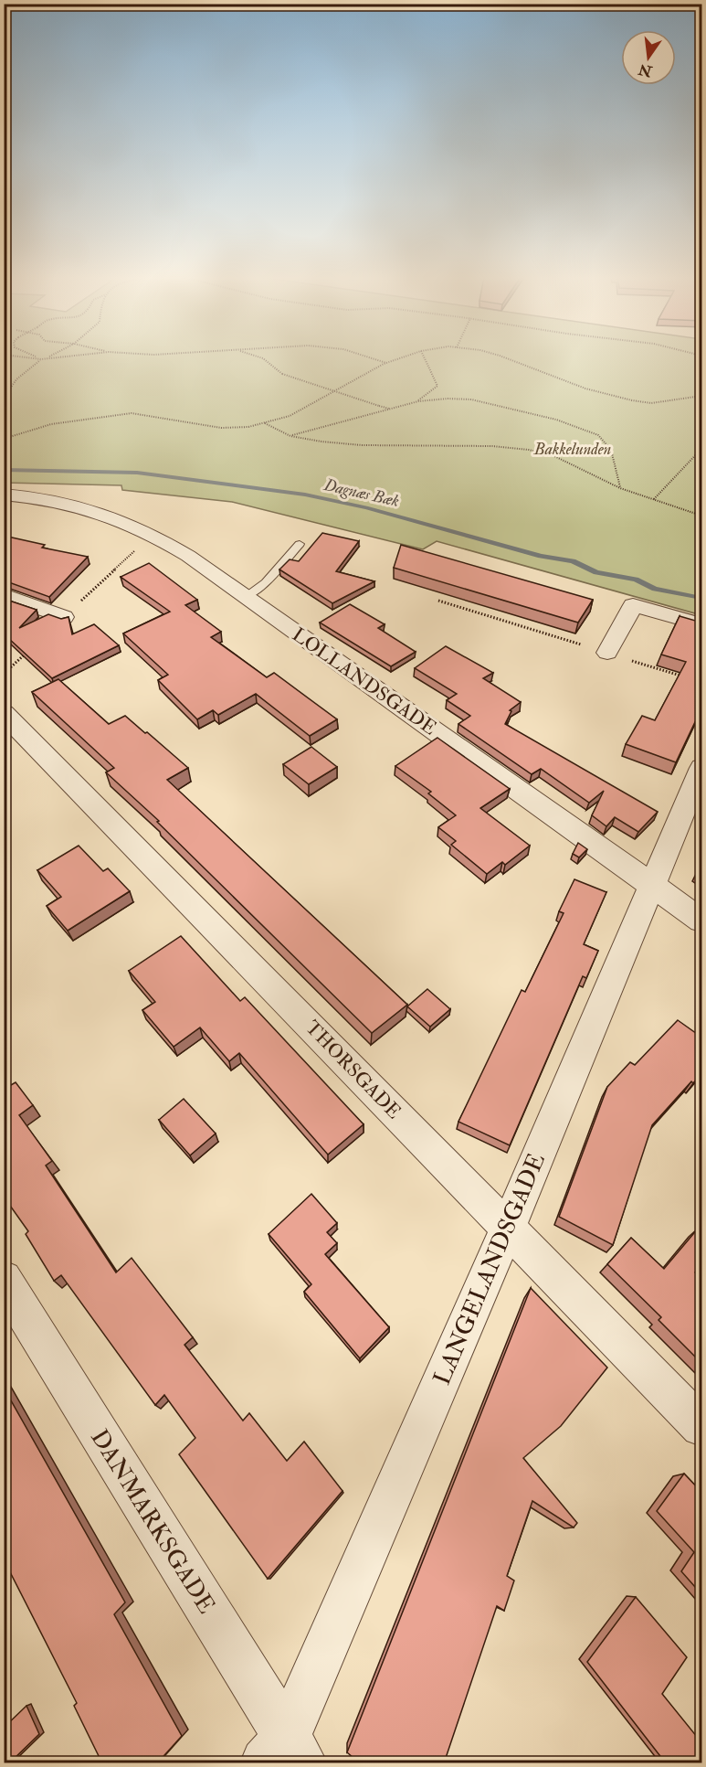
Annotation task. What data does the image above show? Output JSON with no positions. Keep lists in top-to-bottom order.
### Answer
{
  "streets": {
    "street": [
      "LOLLANDSGADE",
      "THORSGADE",
      "LANGELANDSGADE",
      "DANMARKSGADE"
    ]
  },
  "crossings": [
    ["LOLLANDSGADE", "LANGELANDSGADE"],
    ["THORSGADE", "LANGELANDSGADE"],
    ["LANGELANDSGADE", "DANMARKSGADE"]
  ],
  "water": ["Dagnæs Bæk"],
  "parks": ["Bakkelunden"],
  "north": "bottom"
}
